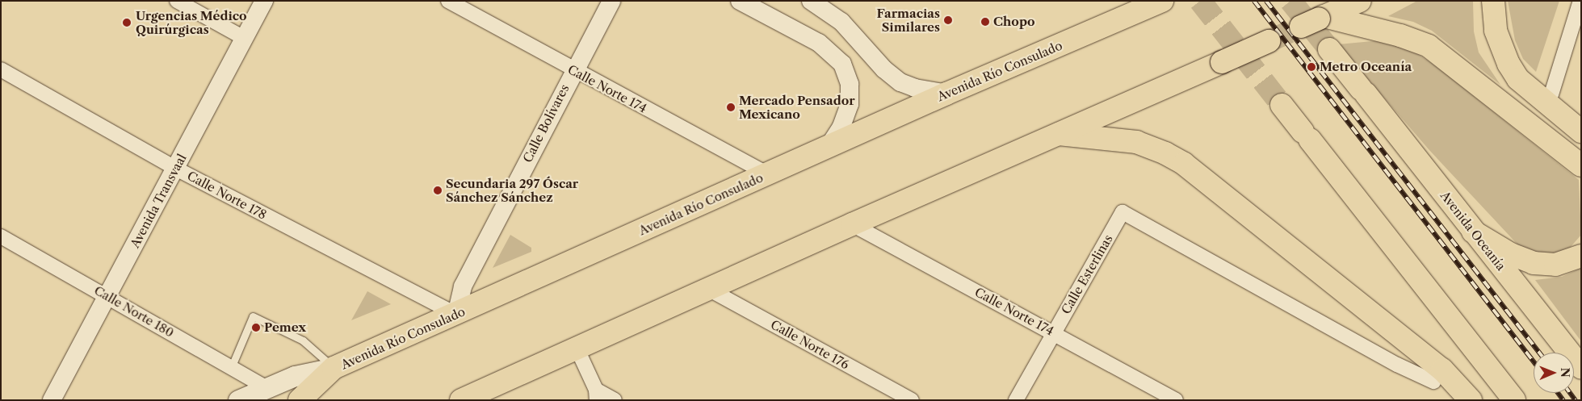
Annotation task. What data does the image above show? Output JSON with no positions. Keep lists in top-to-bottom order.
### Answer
{
  "streets": {
    "highway": ["Avenida Río Consulado", "Avenida Oceanía"],
    "street": [
      "Calle Norte 174",
      "Calle Bolívares",
      "Calle Norte 178",
      "Avenida Transvaal",
      "Calle Esterlinas",
      "Calle Norte 180",
      "Calle Norte 176"
    ]
  },
  "crossings": [
    ["Avenida Río Consulado", "Calle Norte 174"],
    ["Avenida Río Consulado", "Calle Bolívares"],
    ["Avenida Río Consulado", "Calle Norte 178"],
    ["Avenida Río Consulado", "Calle Norte 180"],
    ["Calle Norte 174", "Calle Bolívares"],
    ["Calle Norte 174", "Calle Esterlinas"],
    ["Calle Bolívares", "Calle Norte 178"],
    ["Calle Norte 178", "Avenida Transvaal"],
    ["Avenida Transvaal", "Calle Norte 180"]
  ],
  "places": [
    "Farmacias Similares",
    "Chopo",
    "Urgencias Médico Quirúrgicas",
    "Metro Oceanía",
    "Mercado Pensador Mexicano",
    "Secundaria 297 Óscar Sánchez Sánchez",
    "Pemex"
  ],
  "north": "right"
}
